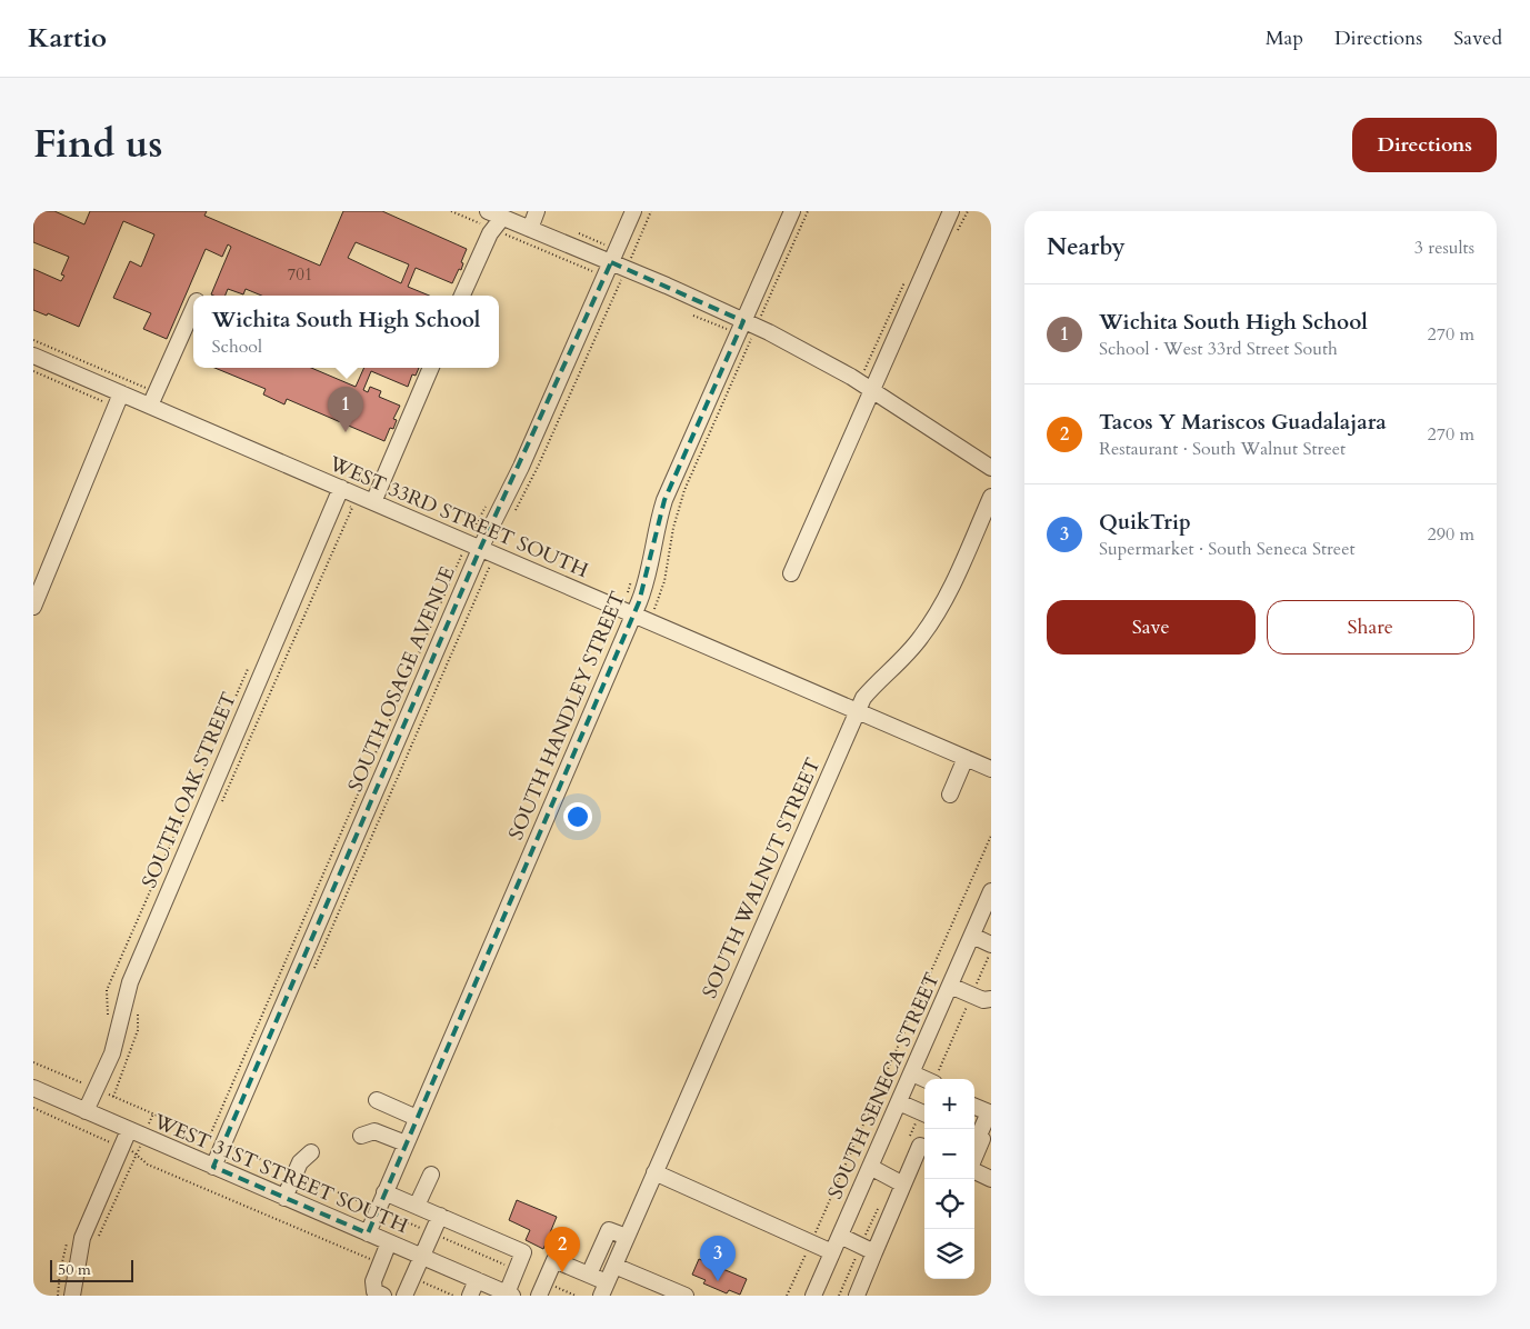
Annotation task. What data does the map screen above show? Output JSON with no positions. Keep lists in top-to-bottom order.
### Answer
{
  "streets": {
    "street": [
      "WEST 33RD STREET SOUTH",
      "SOUTH OSAGE AVENUE",
      "SOUTH HANDLEY STREET",
      "SOUTH OAK STREET",
      "SOUTH WALNUT STREET",
      "SOUTH SENECA STREET",
      "WEST 31ST STREET SOUTH"
    ]
  },
  "crossings": [
    ["WEST 33RD STREET SOUTH", "SOUTH OSAGE AVENUE"],
    ["WEST 33RD STREET SOUTH", "SOUTH HANDLEY STREET"],
    ["WEST 33RD STREET SOUTH", "SOUTH OAK STREET"],
    ["WEST 33RD STREET SOUTH", "SOUTH WALNUT STREET"],
    ["SOUTH OSAGE AVENUE", "WEST 31ST STREET SOUTH"],
    ["SOUTH HANDLEY STREET", "WEST 31ST STREET SOUTH"],
    ["SOUTH OAK STREET", "WEST 31ST STREET SOUTH"]
  ],
  "house_numbers": ["701"],
  "scale_bar": "50 m",
  "page": {
    "header": "Kartio",
    "nav": ["Map", "Directions", "Saved"],
    "title": "Find us",
    "buttons": [
      "Directions",
      ["Save", "Share"]
    ],
    "heading": ["Nearby", "3 results"],
    "list": [
      {
        "mark": "1",
        "name": "Wichita South High School",
        "note": "School · West 33rd Street South",
        "value": "270 m"
      },
      {
        "mark": "2",
        "name": "Tacos Y Mariscos Guadalajara",
        "note": "Restaurant · South Walnut Street",
        "value": "270 m"
      },
      {
        "mark": "3",
        "name": "QuikTrip",
        "note": "Supermarket · South Seneca Street",
        "value": "290 m"
      }
    ],
    "popup": ["Wichita South High School", "School"],
    "pins": ["1", "2", "3"],
    "map_buttons": ["+", "−"],
    "scale": "50 m"
  }
}
